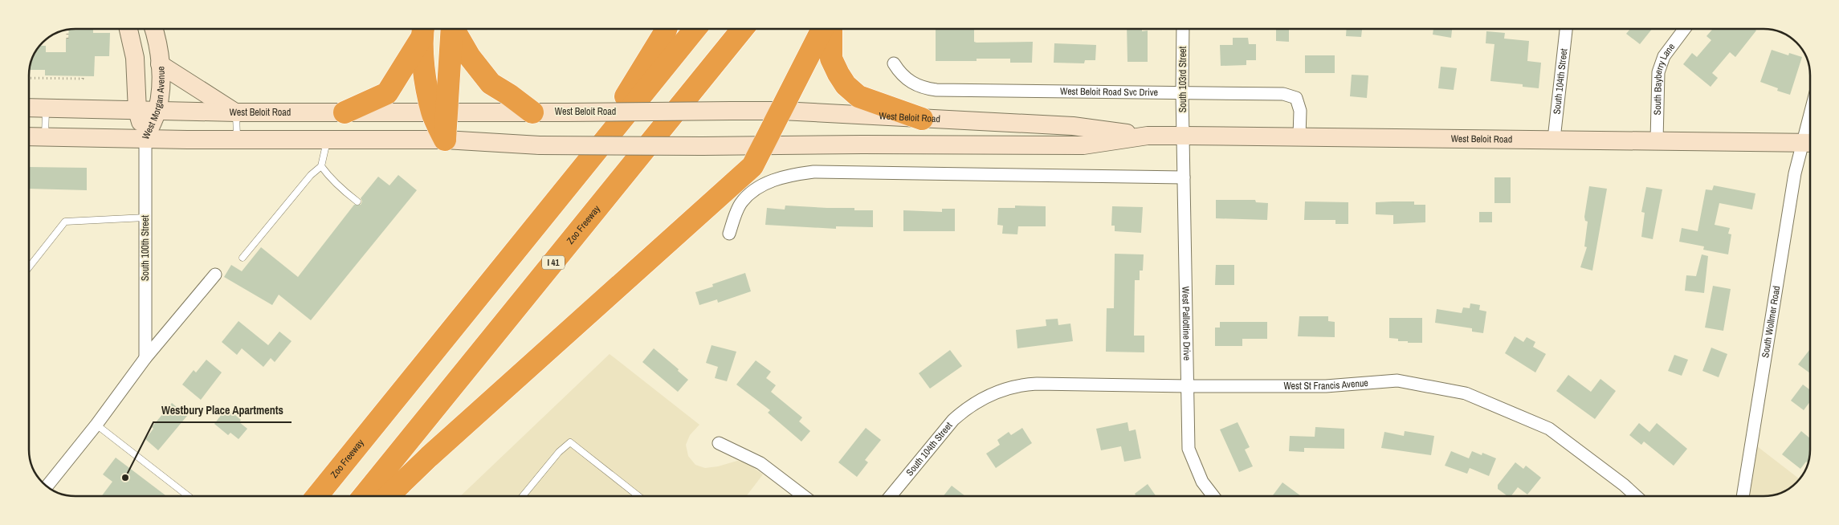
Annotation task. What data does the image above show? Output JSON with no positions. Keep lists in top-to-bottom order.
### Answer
{
  "streets": {
    "highway": ["Zoo Freeway", "I 41"],
    "main road": ["West Morgan Avenue", "West Beloit Road"],
    "street": [
      "South 103rd Street",
      "South Bayberry Lane",
      "South 104th Street",
      "West Beloit Road Svc Drive",
      "South 100th Street",
      "West Pallottine Drive",
      "South Wollmer Road",
      "West St Francis Avenue"
    ]
  },
  "crossings": [
    ["South 103rd Street", "West Beloit Road Svc Drive"],
    ["South 103rd Street", "West Beloit Road"],
    ["South 103rd Street", "West Pallottine Drive"],
    ["South Bayberry Lane", "West Beloit Road"],
    ["South 104th Street", "West Beloit Road"],
    ["South 104th Street", "West St Francis Avenue"],
    ["West Beloit Road Svc Drive", "West Beloit Road"],
    ["West Morgan Avenue", "West Beloit Road"],
    ["West Morgan Avenue", "South 100th Street"],
    ["West Beloit Road", "South 100th Street"],
    ["West Beloit Road", "West Pallottine Drive"],
    ["West Beloit Road", "South Wollmer Road"],
    ["West Pallottine Drive", "West St Francis Avenue"]
  ],
  "places": ["Westbury Place Apartments"]
}
